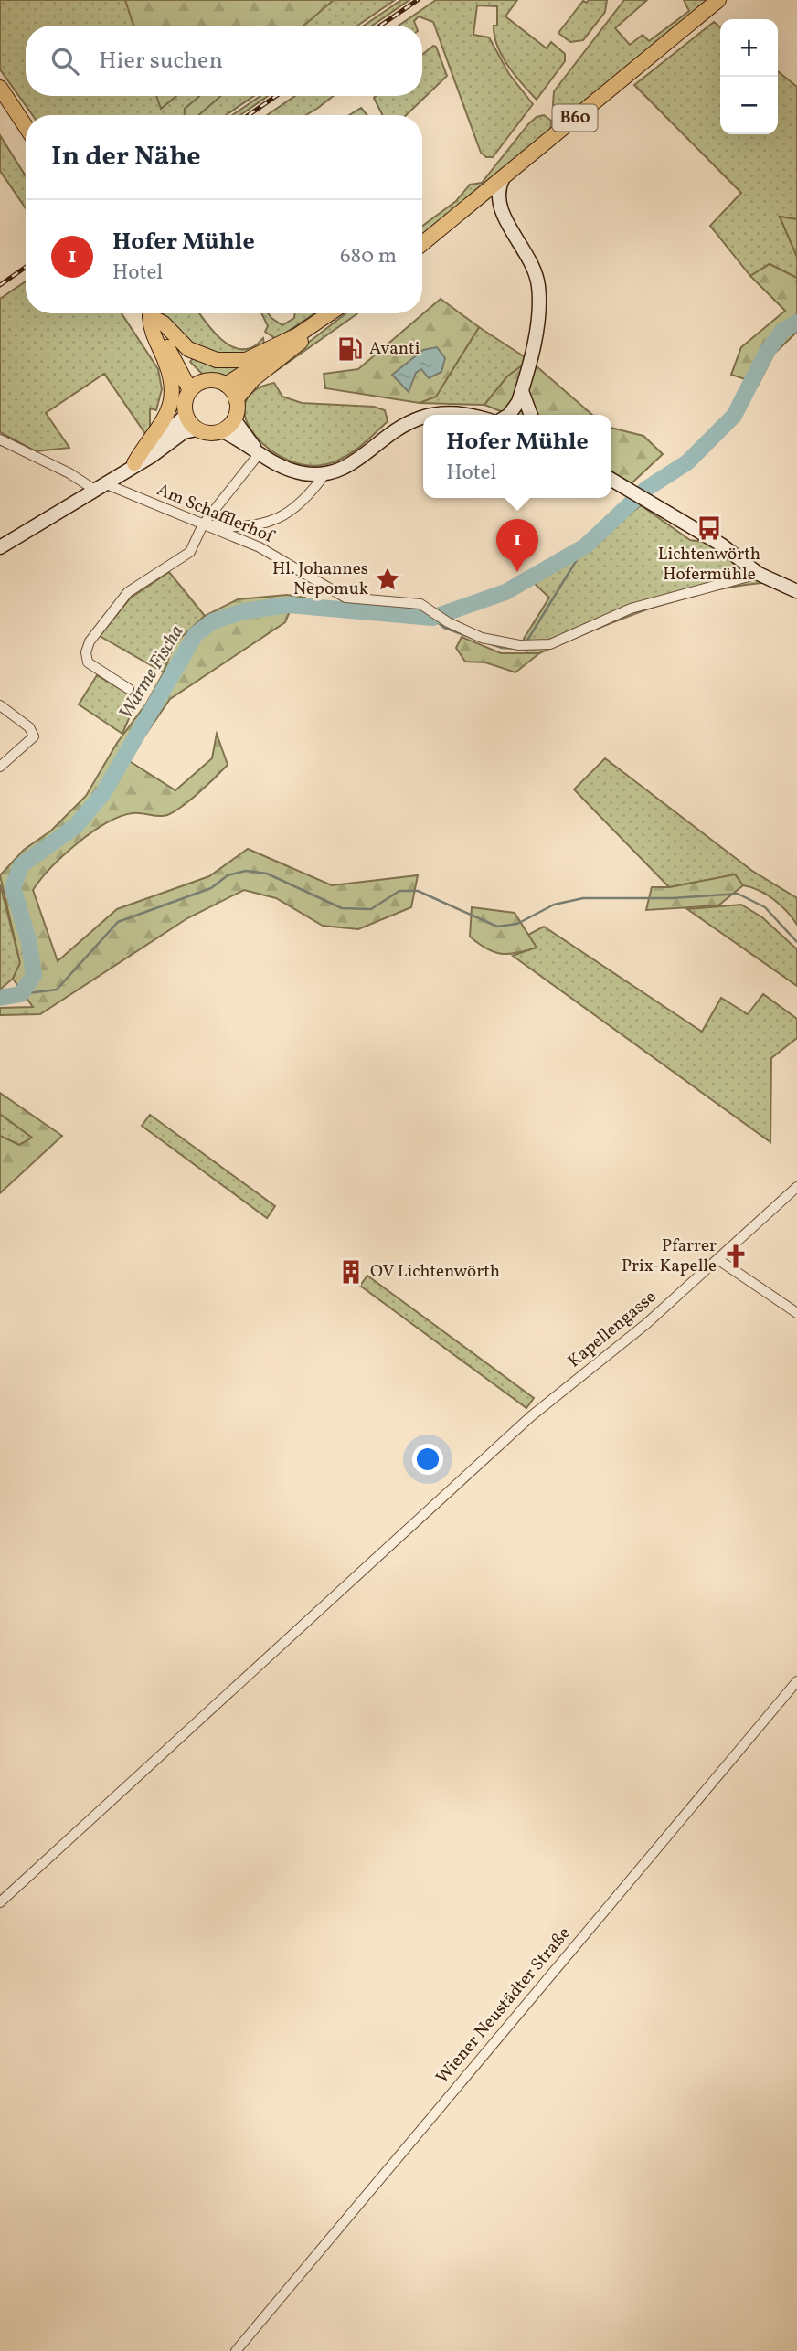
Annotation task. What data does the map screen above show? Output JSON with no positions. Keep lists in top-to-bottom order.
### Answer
{
  "streets": {
    "main road": ["B60"],
    "street": ["Am Schafflerhof", "Kapellengasse", "Wiener Neustädter Straße"]
  },
  "water": ["Warme Fischa"],
  "places": {
    "fuel station": ["Avanti"],
    "bus stop": ["Lichtenwörth Hofermühle"],
    "place": ["Hl. Johannes Nepomuk"],
    "church": ["Pfarrer Prix-Kapelle"],
    "building": ["OV Lichtenwörth"]
  },
  "page": {
    "map_buttons": ["+", "−"],
    "search": "Hier suchen",
    "heading": "In der Nähe",
    "list": [
      {
        "mark": "1",
        "name": "Hofer Mühle",
        "note": "Hotel",
        "value": "680 m"
      }
    ],
    "popup": ["Hofer Mühle", "Hotel"],
    "pins": "1"
  }
}
